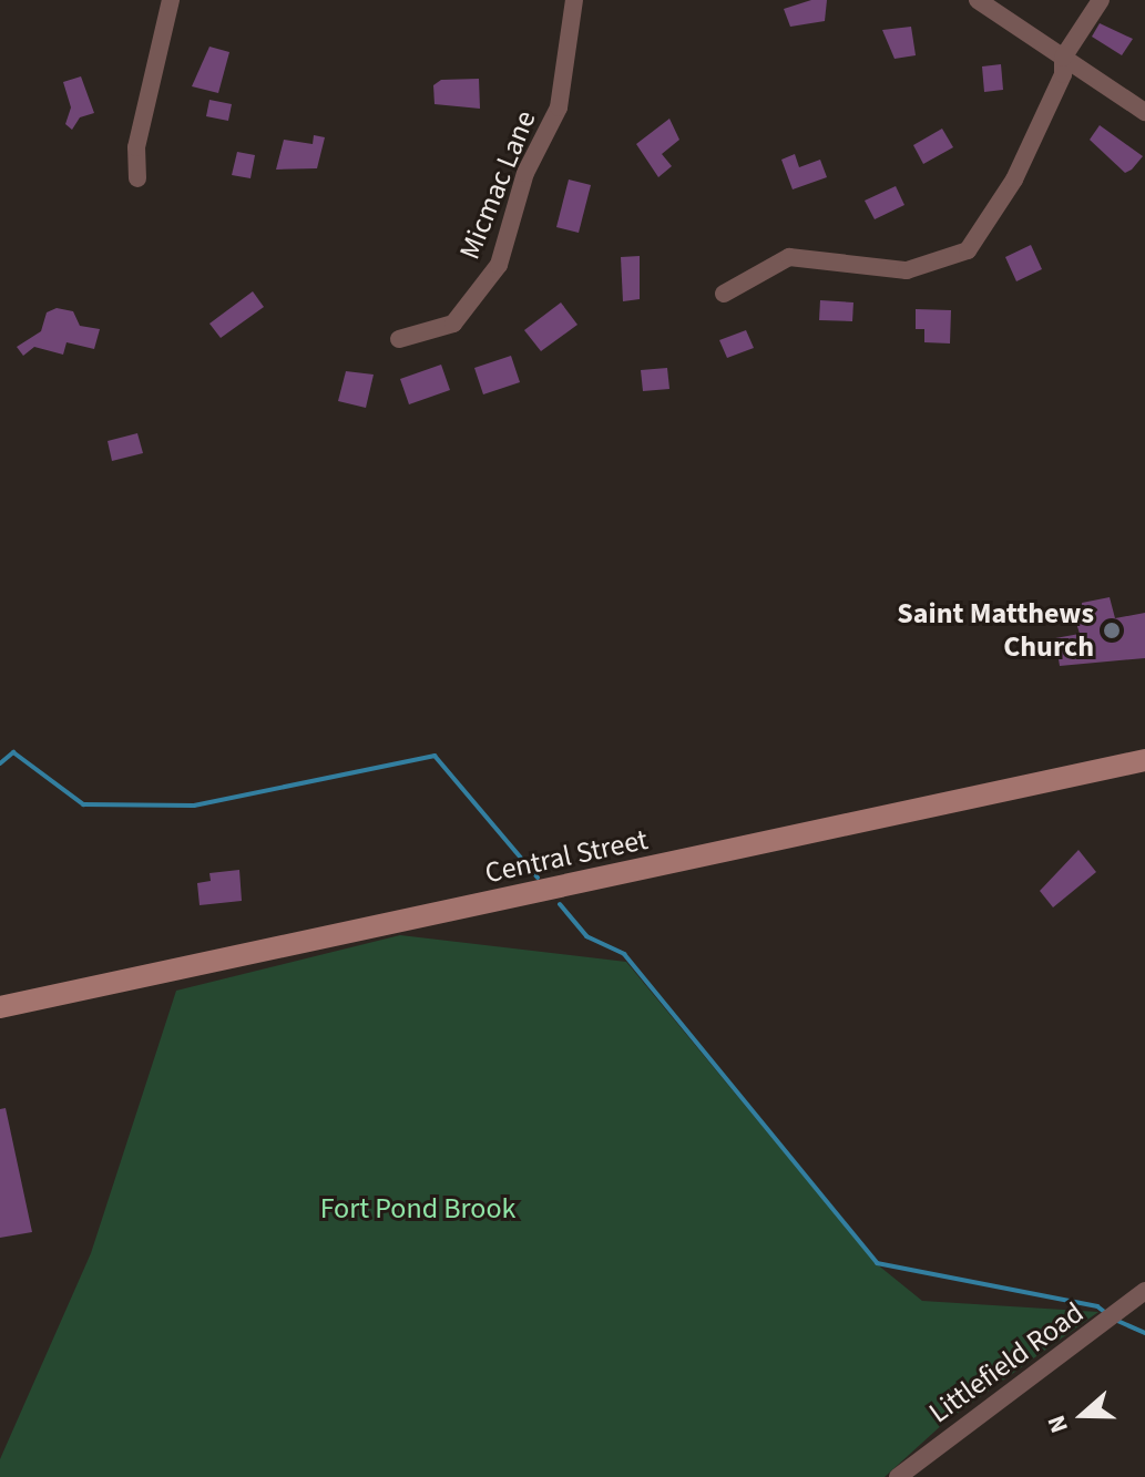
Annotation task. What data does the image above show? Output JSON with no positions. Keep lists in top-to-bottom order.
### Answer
{
  "streets": {
    "street": ["Micmac Lane", "Central Street", "Littlefield Road"]
  },
  "parks": ["Fort Pond Brook"],
  "places": ["Saint Matthews Church"],
  "north": "left"
}
